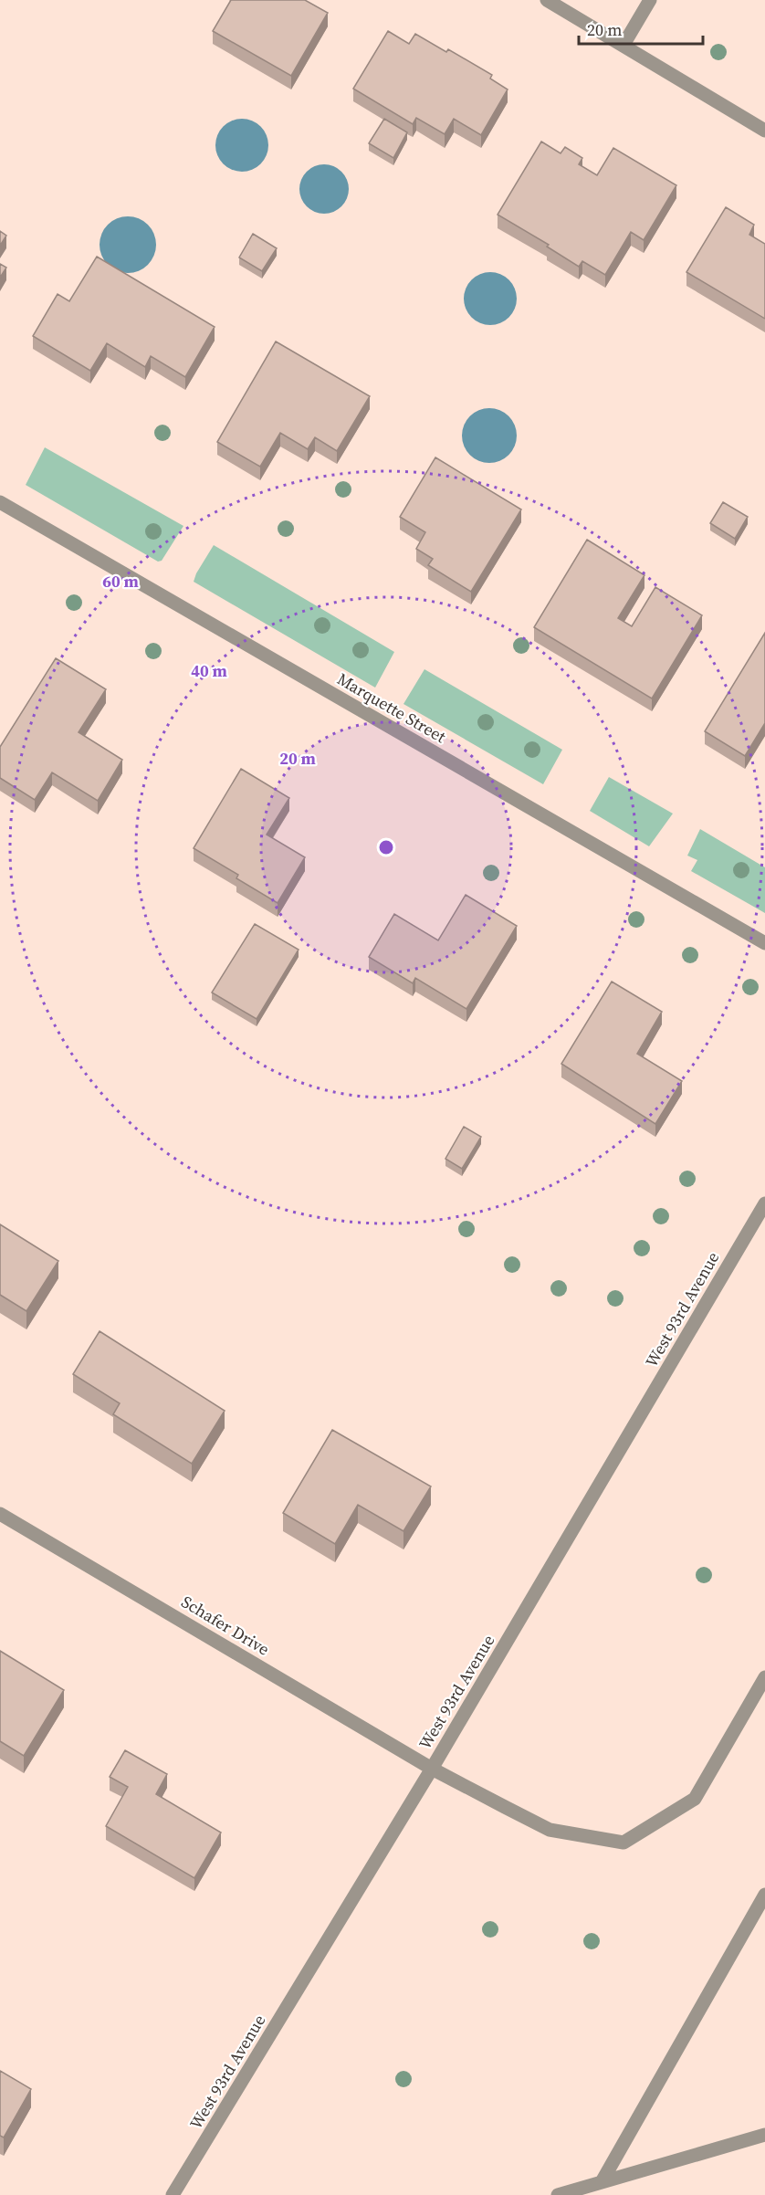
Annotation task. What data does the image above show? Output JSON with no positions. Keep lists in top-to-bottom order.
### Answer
{
  "streets": {
    "street": ["Marquette Street", "West 93rd Avenue", "Schafer Drive"]
  },
  "crossings": [
    ["West 93rd Avenue", "Schafer Drive"]
  ],
  "scale_bar": "20 m",
  "rings": ["60 m", "40 m", "20 m"]
}
